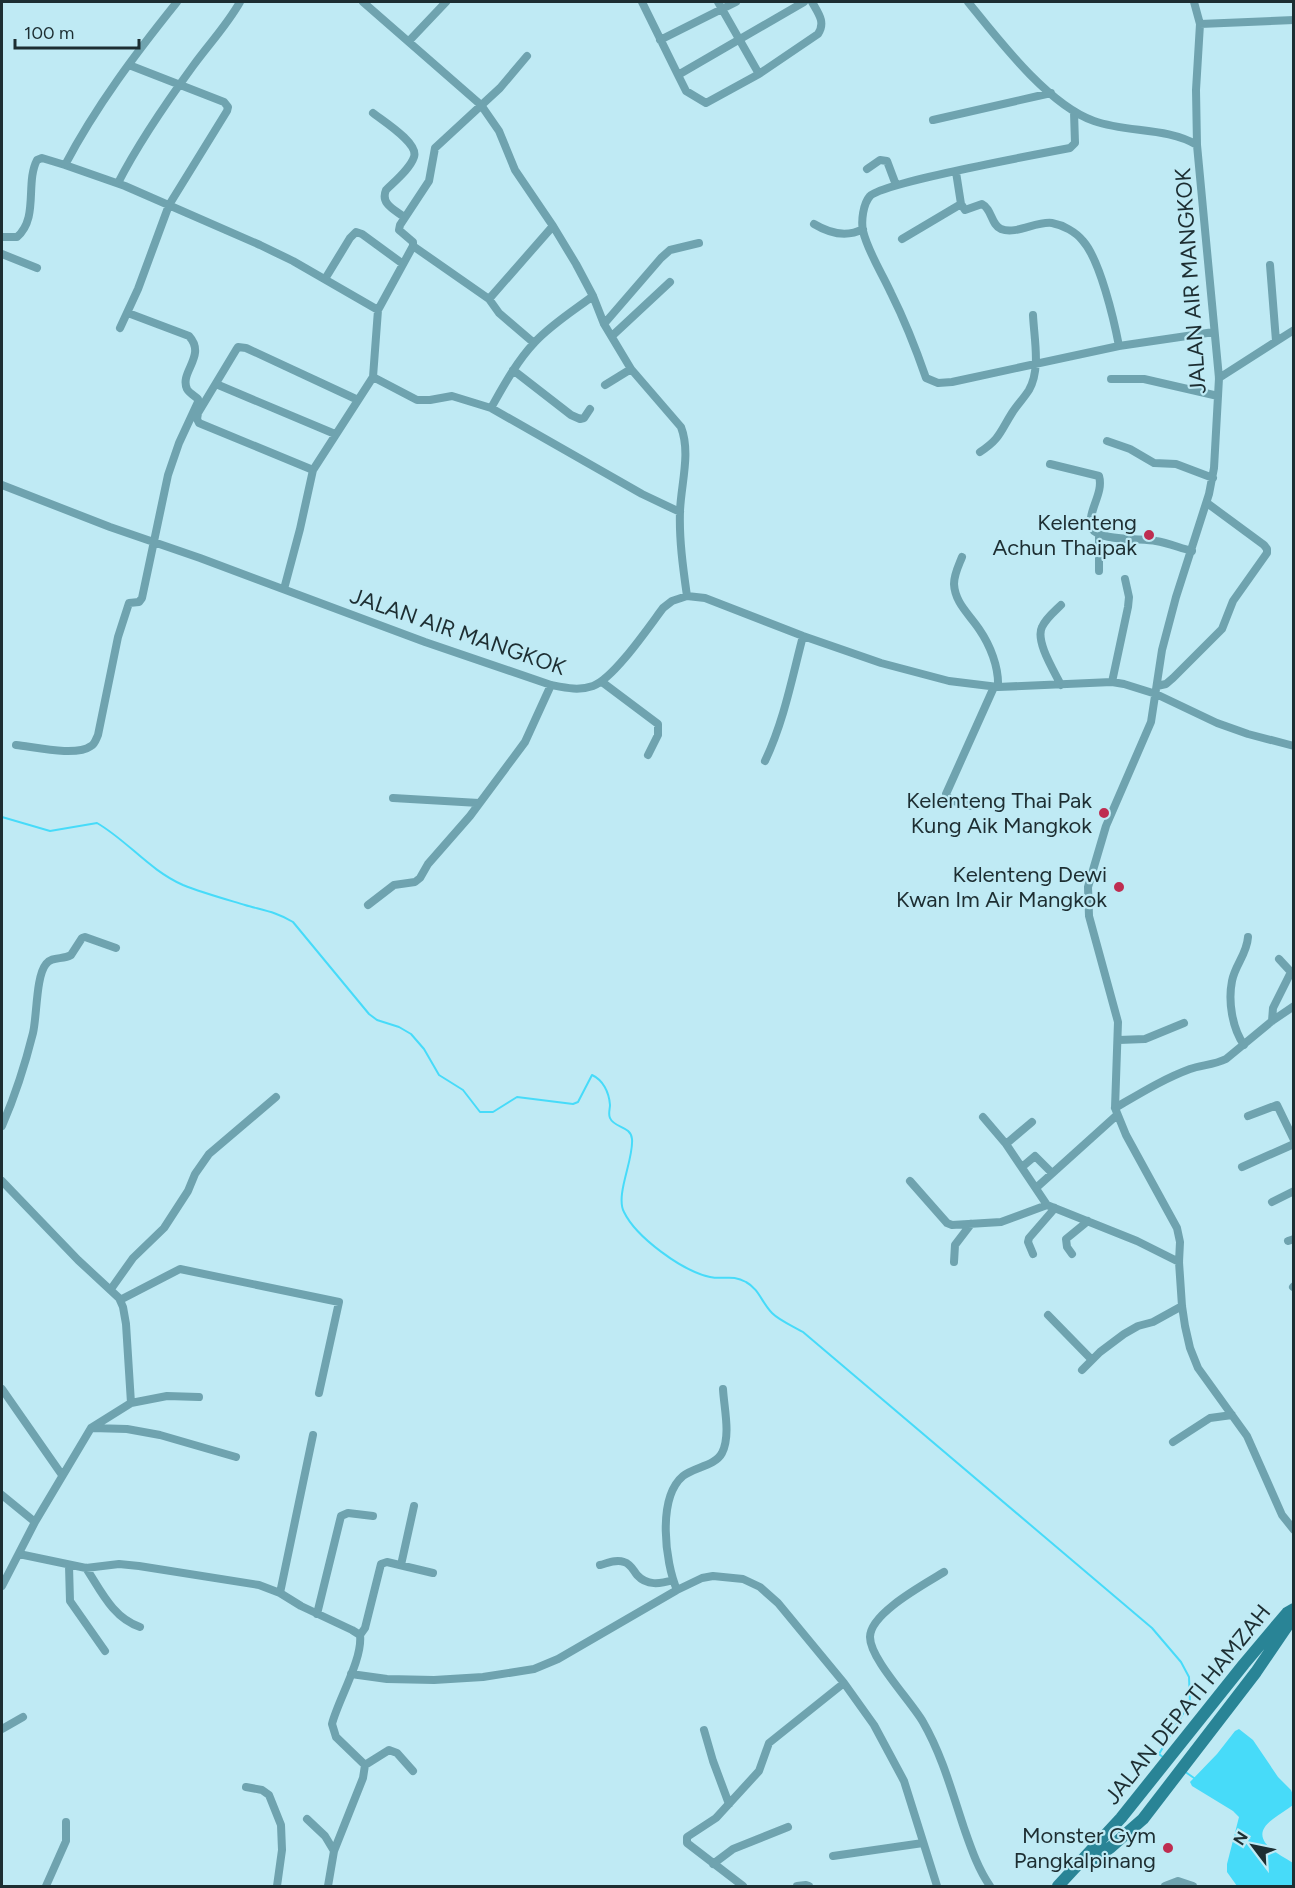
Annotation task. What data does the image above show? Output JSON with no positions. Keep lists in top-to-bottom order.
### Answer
{
  "streets": {
    "main road": ["JALAN DEPATI HAMZAH"],
    "street": ["JALAN AIR MANGKOK"]
  },
  "places": [
    "Kelenteng Achun Thaipak",
    "Kelenteng Thai Pak Kung Aik Mangkok",
    "Kelenteng Dewi Kwan Im Air Mangkok",
    "Monster Gym Pangkalpinang"
  ],
  "scale_bar": "100 m",
  "north": "top left"
}
